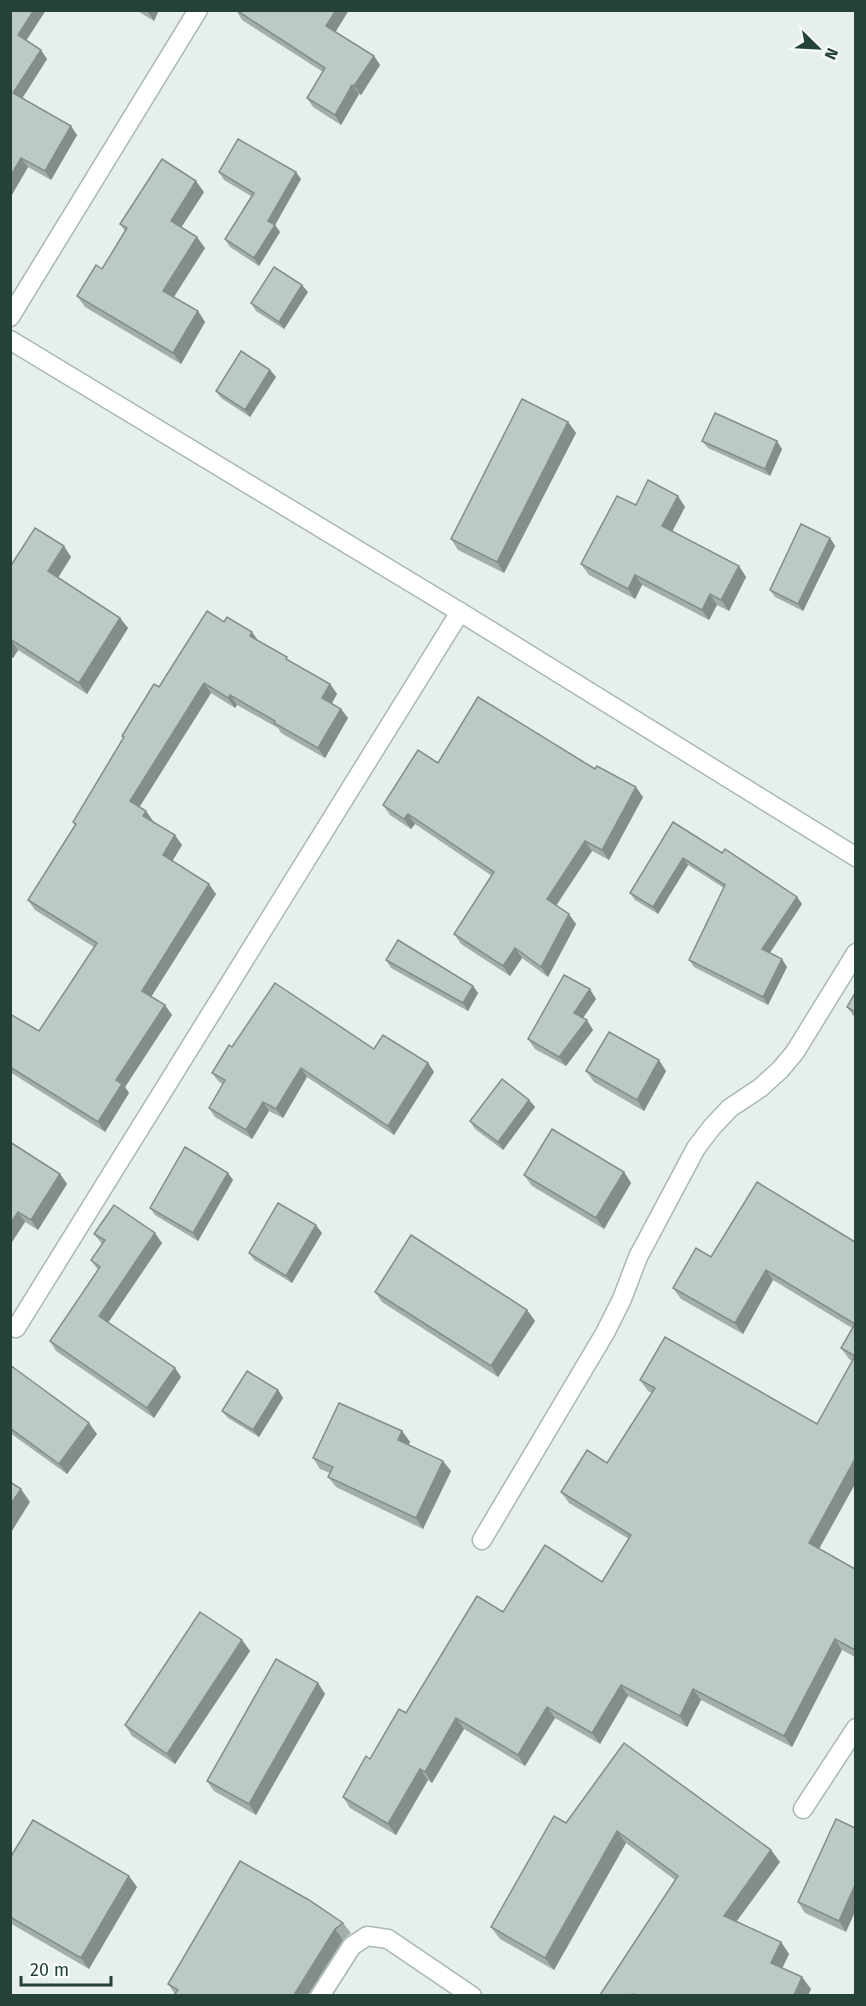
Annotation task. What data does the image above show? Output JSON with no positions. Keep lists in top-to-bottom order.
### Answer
{
  "scale_bar": "20 m",
  "north": "bottom right"
}
